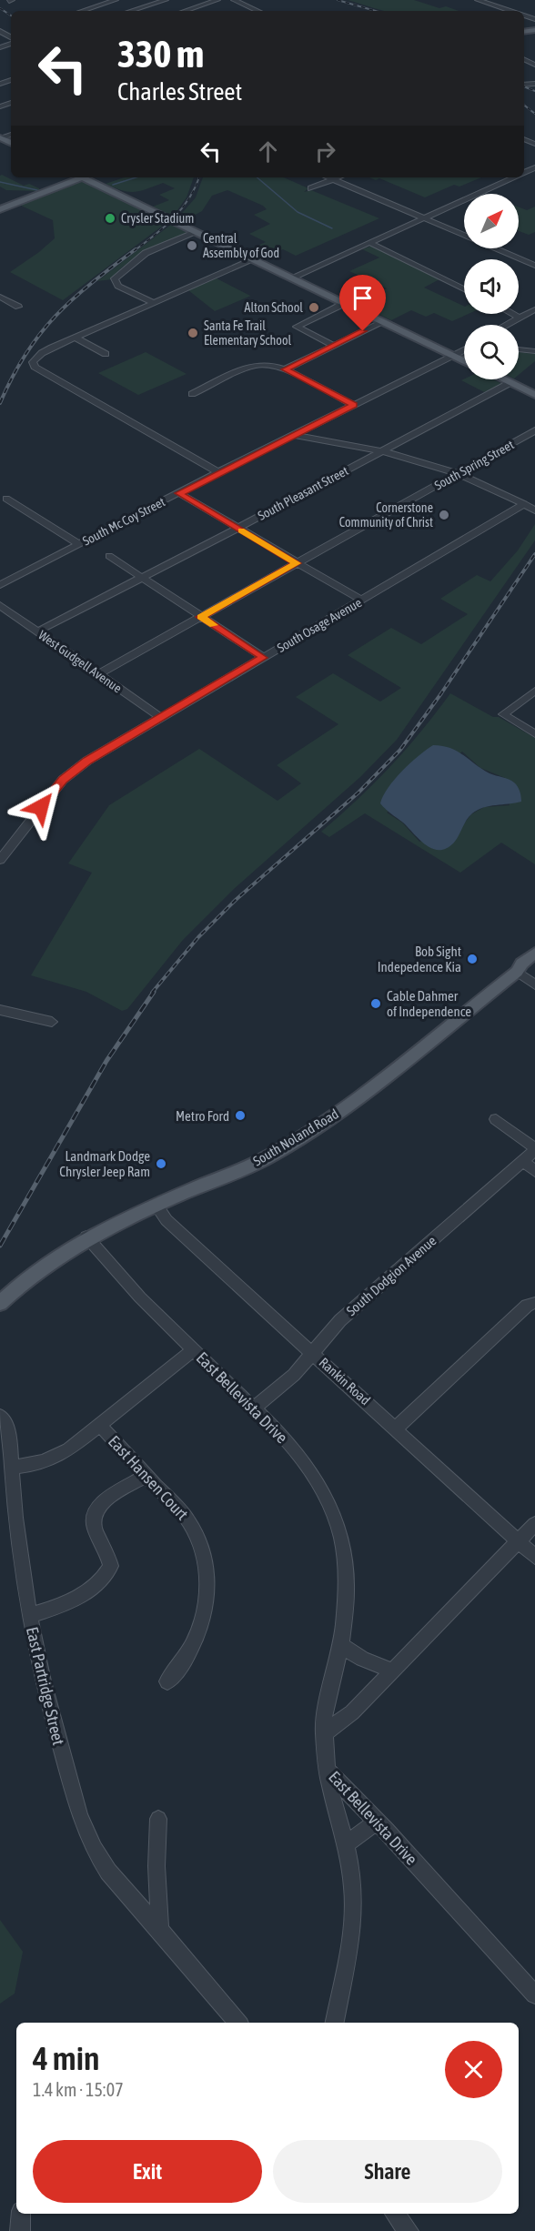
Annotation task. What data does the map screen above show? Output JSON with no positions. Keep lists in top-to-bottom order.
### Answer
{
  "streets": {
    "main road": ["South Noland Road"],
    "street": [
      "South Spring Street",
      "South Pleasant Street",
      "South Mc Coy Street",
      "South Osage Avenue",
      "West Gudgell Avenue",
      "South Dodgion Avenue",
      "Rankin Road",
      "East Bellevista Drive",
      "East Hansen Court",
      "East Partridge Street"
    ]
  },
  "crossings": [
    ["South Spring Street", "West Gudgell Avenue"],
    ["South Pleasant Street", "West Gudgell Avenue"],
    ["South Osage Avenue", "West Gudgell Avenue"],
    ["South Noland Road", "Rankin Road"],
    ["South Noland Road", "East Bellevista Drive"],
    ["South Dodgion Avenue", "Rankin Road"],
    ["South Dodgion Avenue", "East Bellevista Drive"]
  ],
  "places": [
    "Crysler Stadium",
    "Central Assembly of God",
    "Alton School",
    "Santa Fe Trail Elementary School",
    "Cornerstone Community of Christ",
    "Bob Sight Indepedence Kia",
    "Cable Dahmer of Independence",
    "Metro Ford",
    "Landmark Dodge Chrysler Jeep Ram"
  ],
  "north": "top right",
  "page": {
    "turn": ["330 m", "Charles Street"],
    "heading": ["4 min", "1.4 km · 15:07"],
    "buttons": ["Exit", "Share"]
  }
}
